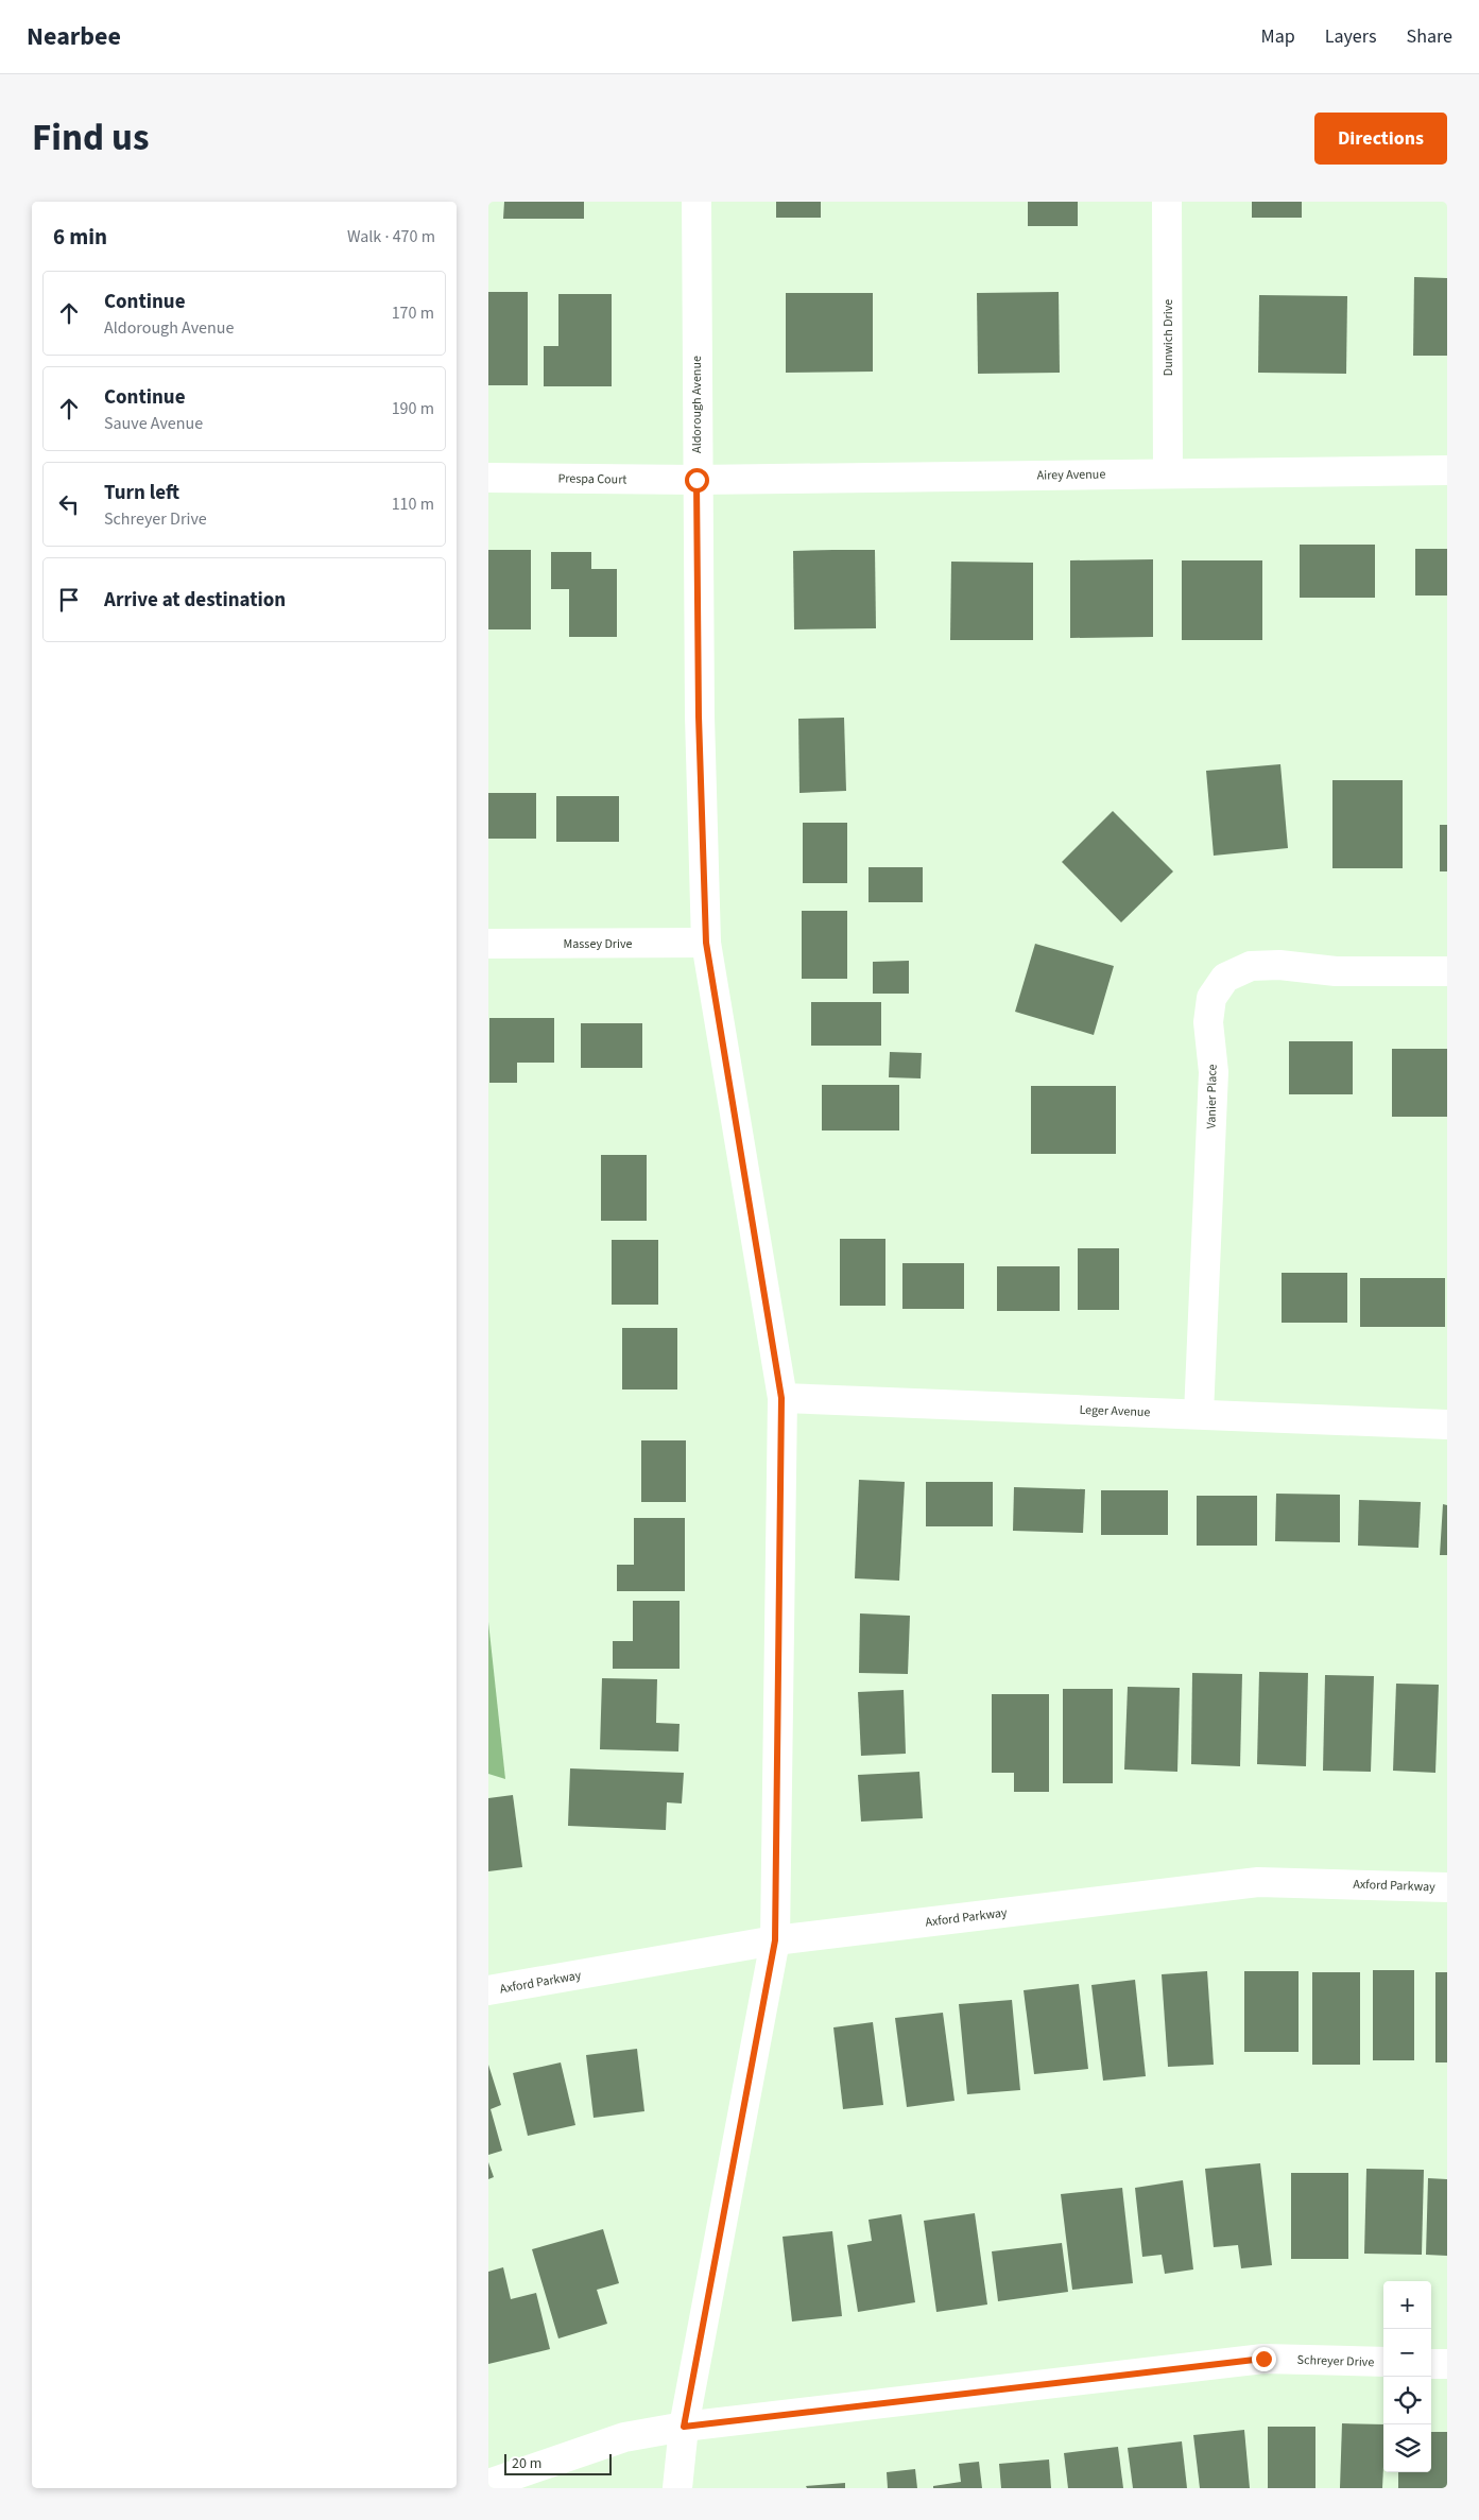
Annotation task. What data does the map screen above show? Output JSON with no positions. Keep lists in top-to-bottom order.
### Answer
{
  "streets": {
    "street": [
      "Dunwich Drive",
      "Aldorough Avenue",
      "Airey Avenue",
      "Prespa Court",
      "Massey Drive",
      "Vanier Place",
      "Leger Avenue",
      "Axford Parkway",
      "Schreyer Drive"
    ]
  },
  "crossings": [
    ["Dunwich Drive", "Airey Avenue"],
    ["Aldorough Avenue", "Airey Avenue"],
    ["Aldorough Avenue", "Prespa Court"],
    ["Aldorough Avenue", "Massey Drive"],
    ["Aldorough Avenue", "Leger Avenue"],
    ["Aldorough Avenue", "Axford Parkway"],
    ["Aldorough Avenue", "Schreyer Drive"],
    ["Airey Avenue", "Prespa Court"],
    ["Vanier Place", "Leger Avenue"]
  ],
  "scale_bar": "20 m",
  "page": {
    "header": "Nearbee",
    "nav": ["Map", "Layers", "Share"],
    "title": "Find us",
    "buttons": "Directions",
    "heading": ["6 min", "Walk · 470 m"],
    "list": [
      ["Continue", "Aldorough Avenue", "170 m"],
      ["Continue", "Sauve Avenue", "190 m"],
      ["Turn left", "Schreyer Drive", "110 m"],
      "Arrive at destination"
    ],
    "map_buttons": ["+", "−"],
    "scale": "20 m"
  }
}
